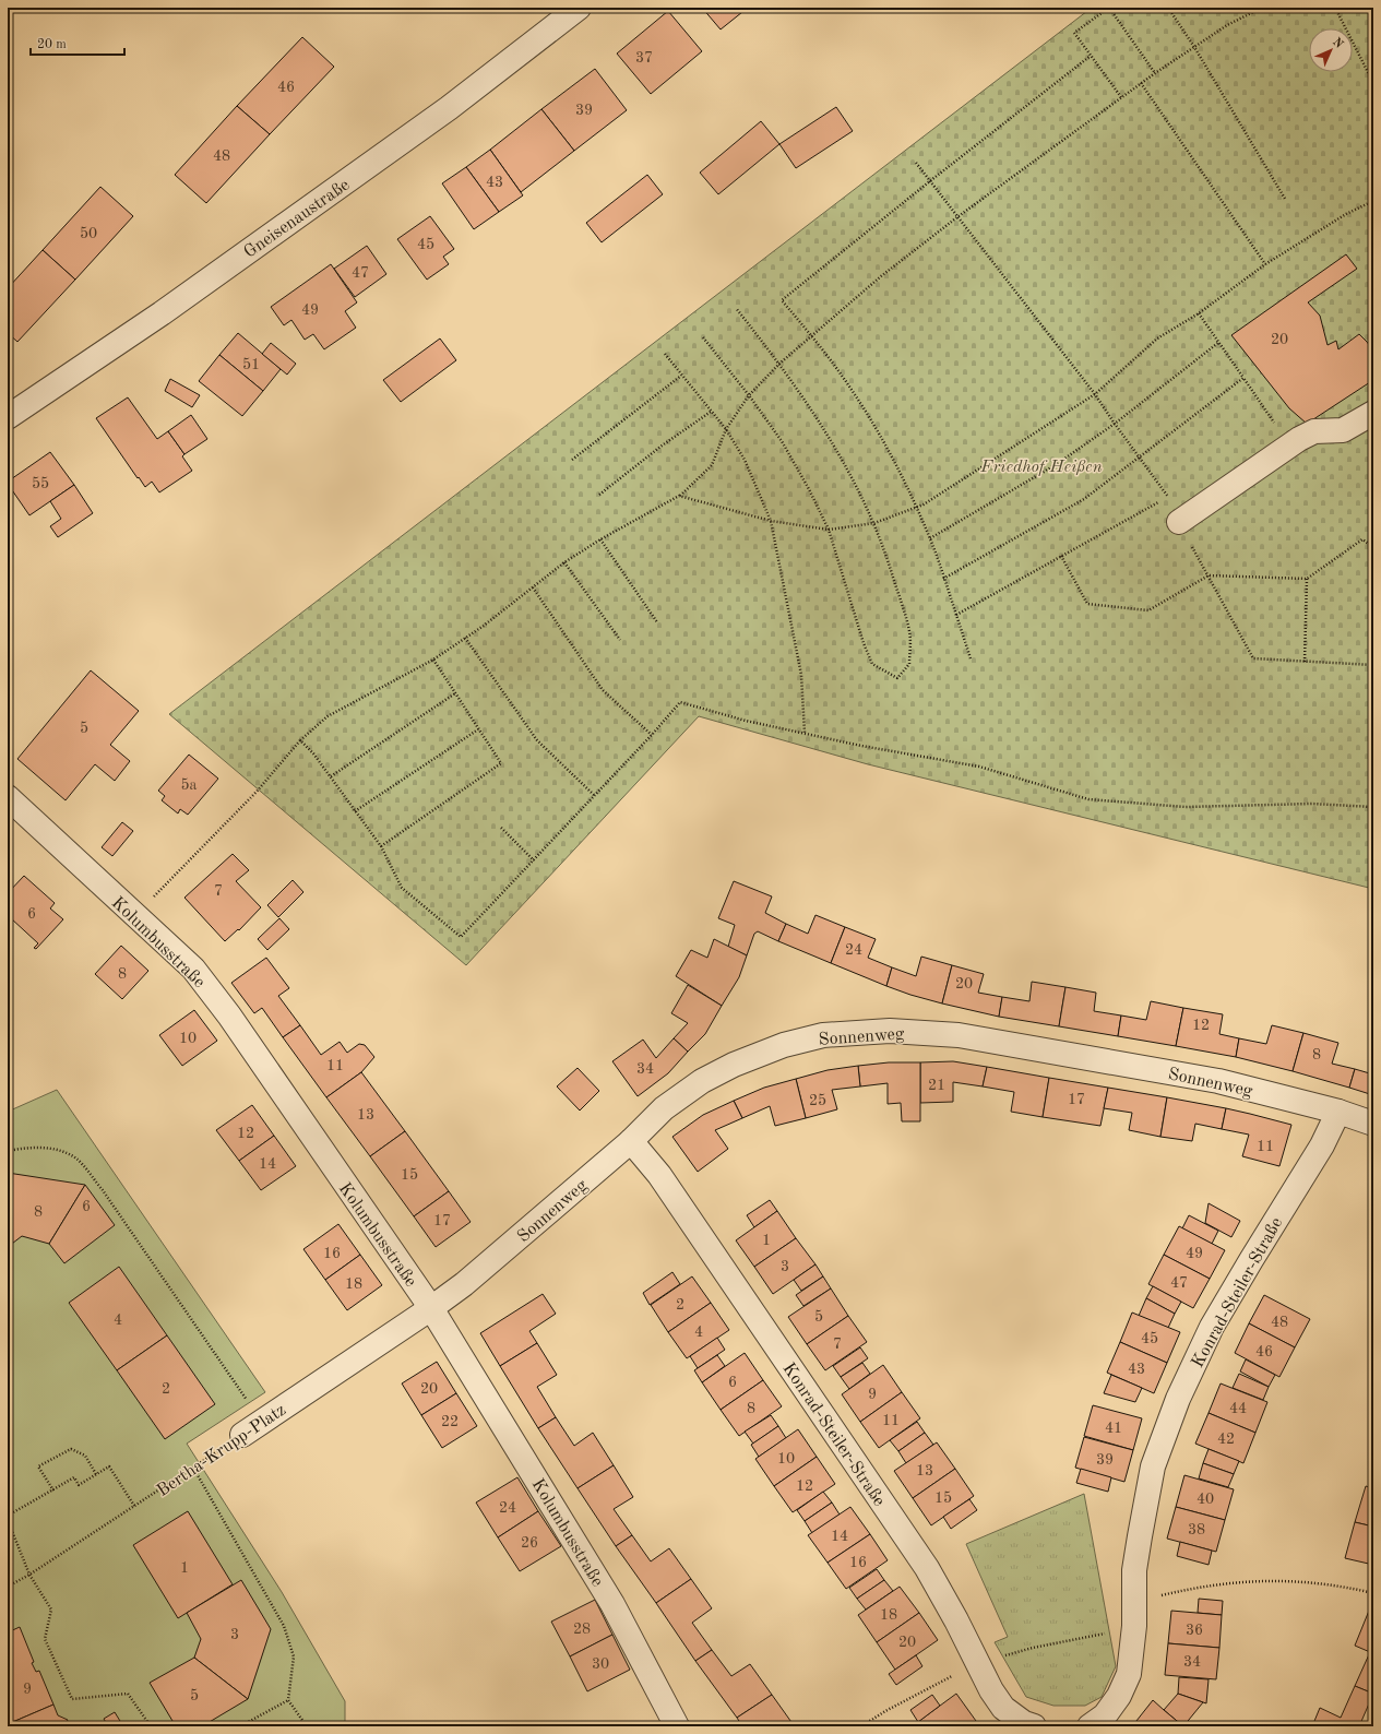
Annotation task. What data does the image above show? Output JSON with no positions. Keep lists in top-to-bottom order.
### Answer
{
  "streets": {
    "street": [
      "Gneisenaustraße",
      "Kolumbusstraße",
      "Sonnenweg",
      "Konrad-Steiler-Straße",
      "Bertha-Krupp-Platz"
    ]
  },
  "crossings": [
    ["Kolumbusstraße", "Sonnenweg"],
    ["Kolumbusstraße", "Bertha-Krupp-Platz"],
    ["Sonnenweg", "Konrad-Steiler-Straße"],
    ["Sonnenweg", "Bertha-Krupp-Platz"]
  ],
  "parks": ["Friedhof Heißen"],
  "house_numbers": [
    "37",
    "46",
    "39",
    "48",
    "43",
    "50",
    "45",
    "47",
    "49",
    "20",
    "51",
    "55",
    "5",
    "5a",
    "7",
    "6",
    "24",
    "8",
    "20",
    "12",
    "10",
    "8",
    "11",
    "34",
    "21",
    "17",
    "25",
    "13",
    "12",
    "11",
    "14",
    "15",
    "6",
    "8",
    "17",
    "1",
    "16",
    "49",
    "3",
    "47",
    "18",
    "2",
    "5",
    "4",
    "48",
    "4",
    "45",
    "7",
    "46",
    "43",
    "6",
    "2",
    "20",
    "9",
    "8",
    "44",
    "11",
    "22",
    "41",
    "42",
    "10",
    "39",
    "13",
    "12",
    "15",
    "40",
    "24",
    "38",
    "14",
    "26",
    "16",
    "1",
    "18",
    "28",
    "36",
    "3",
    "20",
    "34",
    "30",
    "9",
    "5"
  ],
  "scale_bar": "20 m",
  "north": "top right"
}
